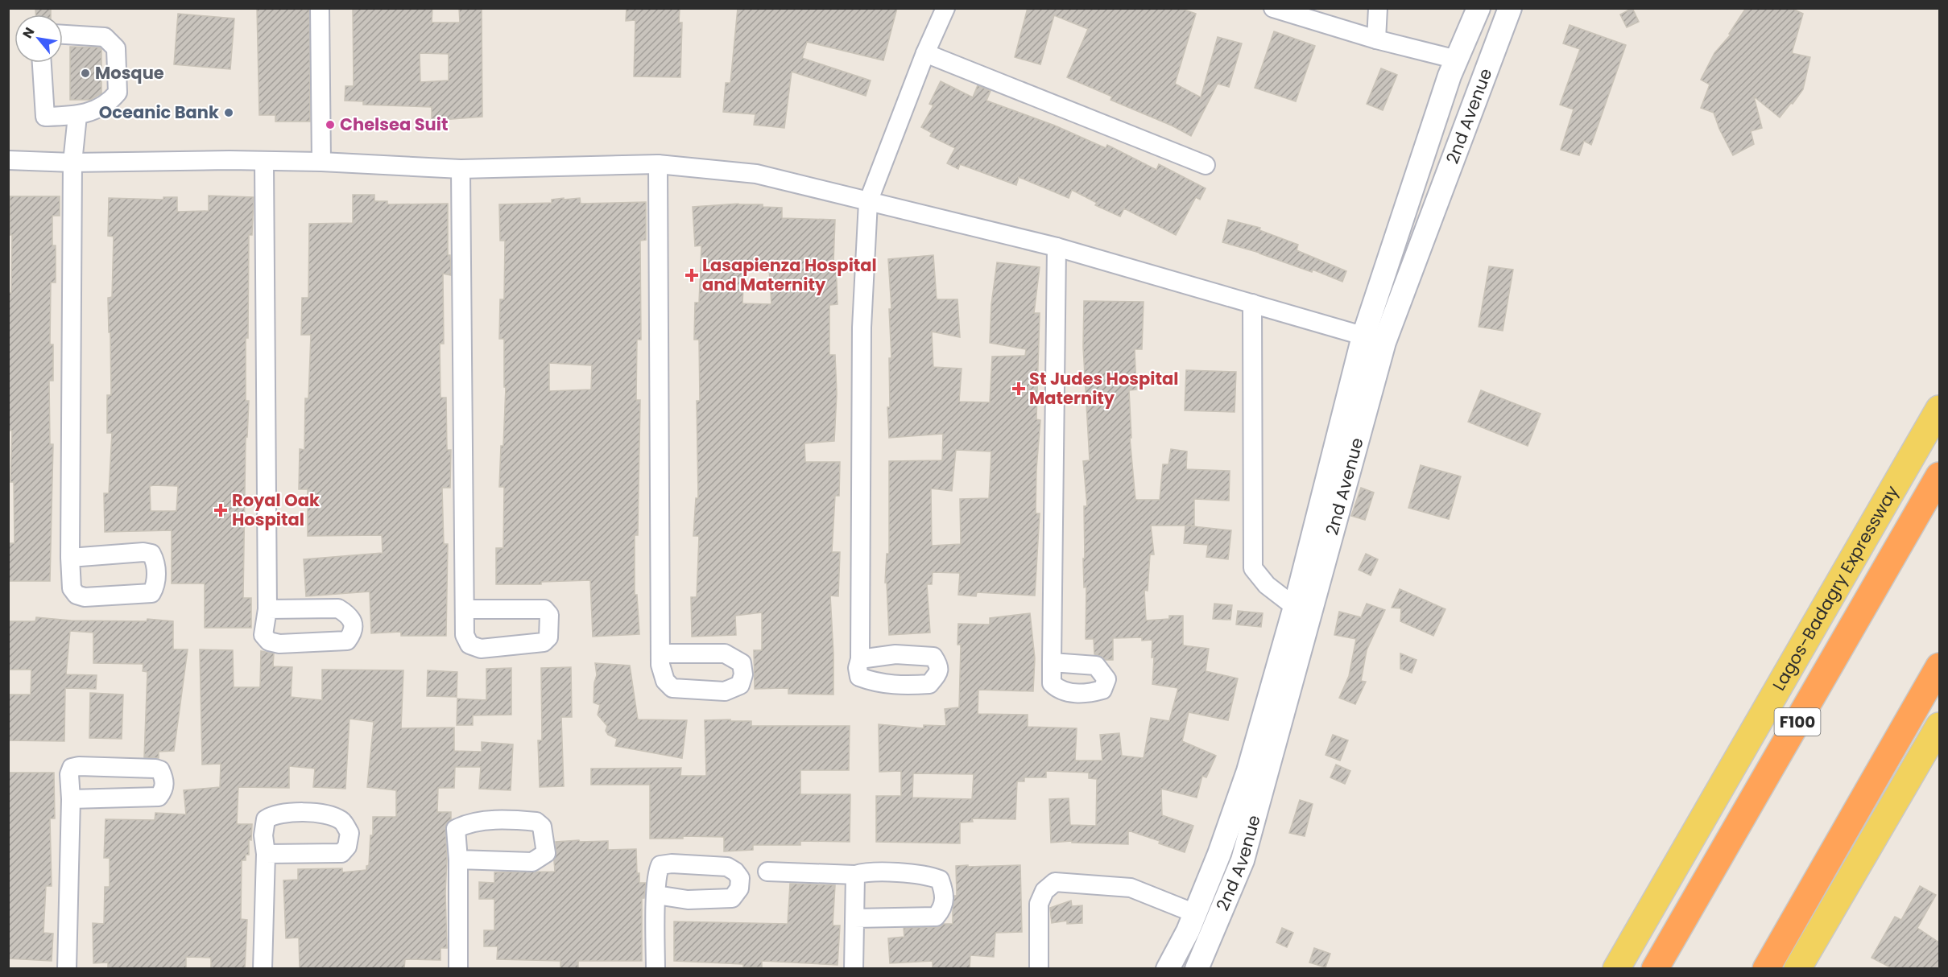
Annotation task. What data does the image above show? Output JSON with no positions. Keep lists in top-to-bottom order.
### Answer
{
  "streets": {
    "highway": ["Lagos-Badagry Expressway", "F100"],
    "street": ["2nd Avenue"]
  },
  "places": {
    "other": ["Mosque", "Oceanic Bank", "Chelsea Suit"],
    "health": ["Lasapienza Hospital and Maternity", "St Judes Hospital Maternity", "Royal Oak Hospital"]
  },
  "north": "top left"
}
